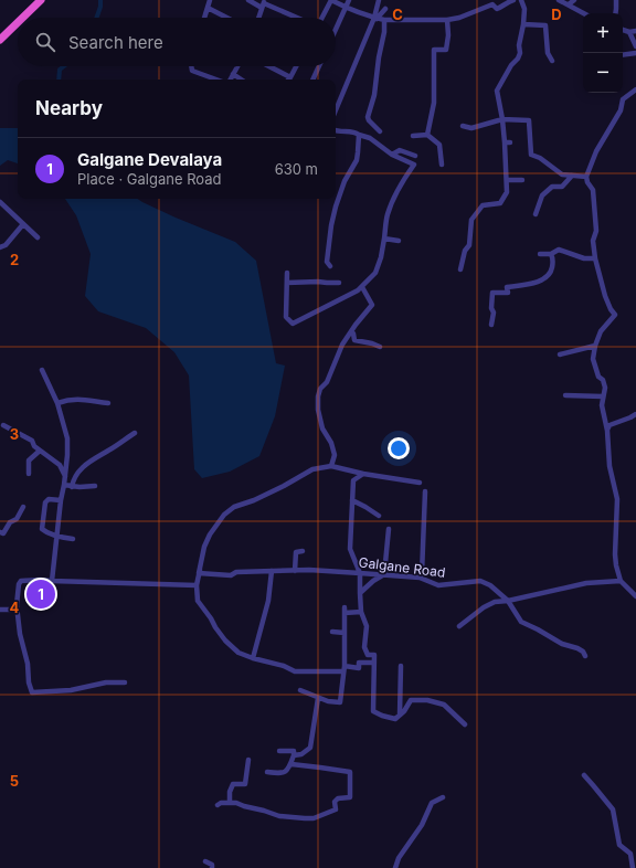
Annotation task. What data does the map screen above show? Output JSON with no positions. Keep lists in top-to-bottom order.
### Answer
{
  "streets": {
    "street": ["Galgane Road"]
  },
  "page": {
    "map_buttons": ["+", "−"],
    "search": "Search here",
    "heading": "Nearby",
    "list": [
      {
        "mark": "1",
        "name": "Galgane Devalaya",
        "note": "Place · Galgane Road",
        "value": "630 m"
      }
    ],
    "pins": "1"
  },
  "grid": {
    "columns": ["C", "D"],
    "rows": [
      "2",
      "3",
      "4",
      "5"
    ]
  }
}
